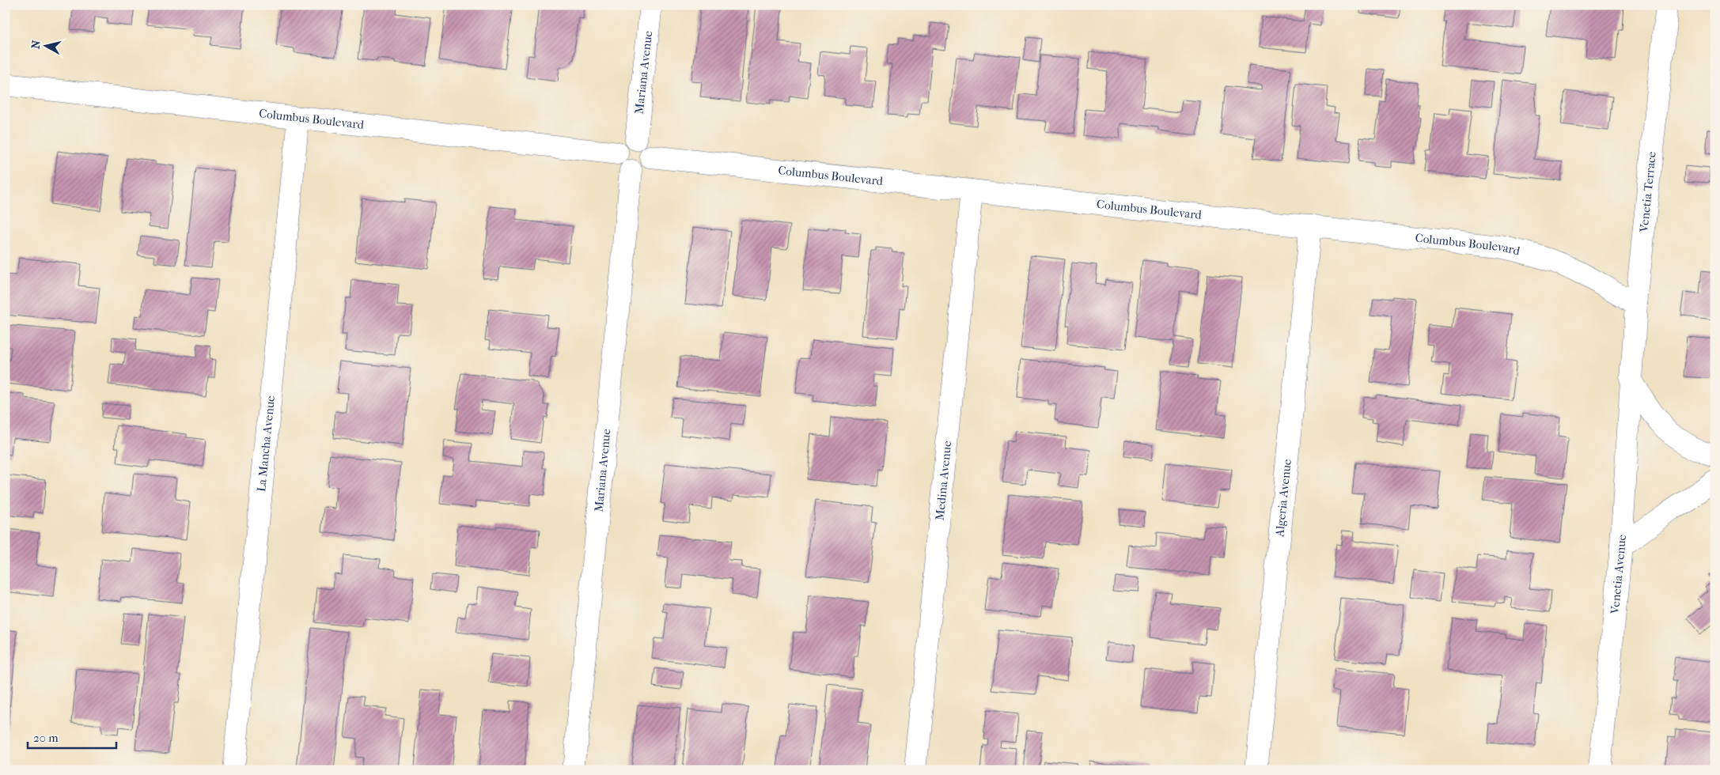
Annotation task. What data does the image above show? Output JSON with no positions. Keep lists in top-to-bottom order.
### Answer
{
  "streets": {
    "street": [
      "Mariana Avenue",
      "Columbus Boulevard",
      "Venetia Terrace",
      "La Mancha Avenue",
      "Medina Avenue",
      "Algeria Avenue",
      "Venetia Avenue"
    ]
  },
  "crossings": [
    ["Mariana Avenue", "Columbus Boulevard"],
    ["Columbus Boulevard", "Venetia Terrace"],
    ["Columbus Boulevard", "La Mancha Avenue"],
    ["Columbus Boulevard", "Medina Avenue"],
    ["Columbus Boulevard", "Algeria Avenue"],
    ["Venetia Terrace", "Venetia Avenue"]
  ],
  "scale_bar": "20 m",
  "north": "left"
}
